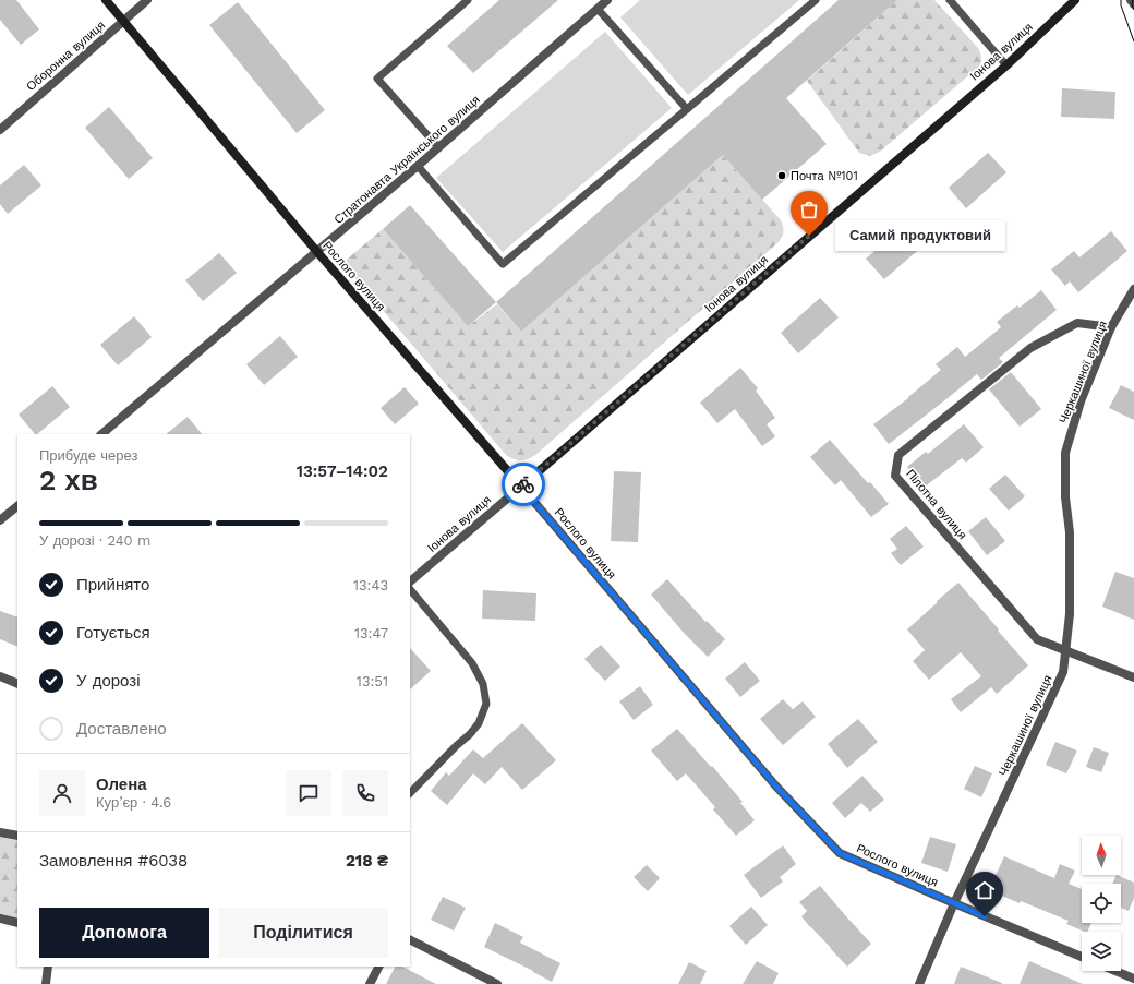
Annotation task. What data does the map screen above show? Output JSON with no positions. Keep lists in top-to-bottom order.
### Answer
{
  "streets": {
    "street": [
      "Іонова вулиця",
      "Оборонна вулиця",
      "Стратонавта Українського вулиця",
      "Рослого вулиця",
      "Черкашиної вулиця",
      "Пілотна вулиця"
    ]
  },
  "crossings": [
    ["Іонова вулиця", "Рослого вулиця"],
    ["Оборонна вулиця", "Рослого вулиця"],
    ["Стратонавта Українського вулиця", "Рослого вулиця"],
    ["Рослого вулиця", "Черкашиної вулиця"],
    ["Черкашиної вулиця", "Пілотна вулиця"]
  ],
  "places": ["Почта №101", "Самий продуктовий"],
  "north": "top",
  "page": {
    "bubble": "Самий продуктовий",
    "heading": ["2 хв", "Прибуде через", "13:57–14:02"],
    "panel": [
      "Олена",
      "Кур’єр · 4.6",
      "Замовлення #6038",
      "218 ₴"
    ],
    "bar": "У дорозі · 240 m",
    "list": [
      ["Прийнято", "13:43"],
      ["Готується", "13:47"],
      ["У дорозі", "13:51"],
      "Доставлено"
    ],
    "buttons": ["Допомога", "Поділитися"]
  }
}
